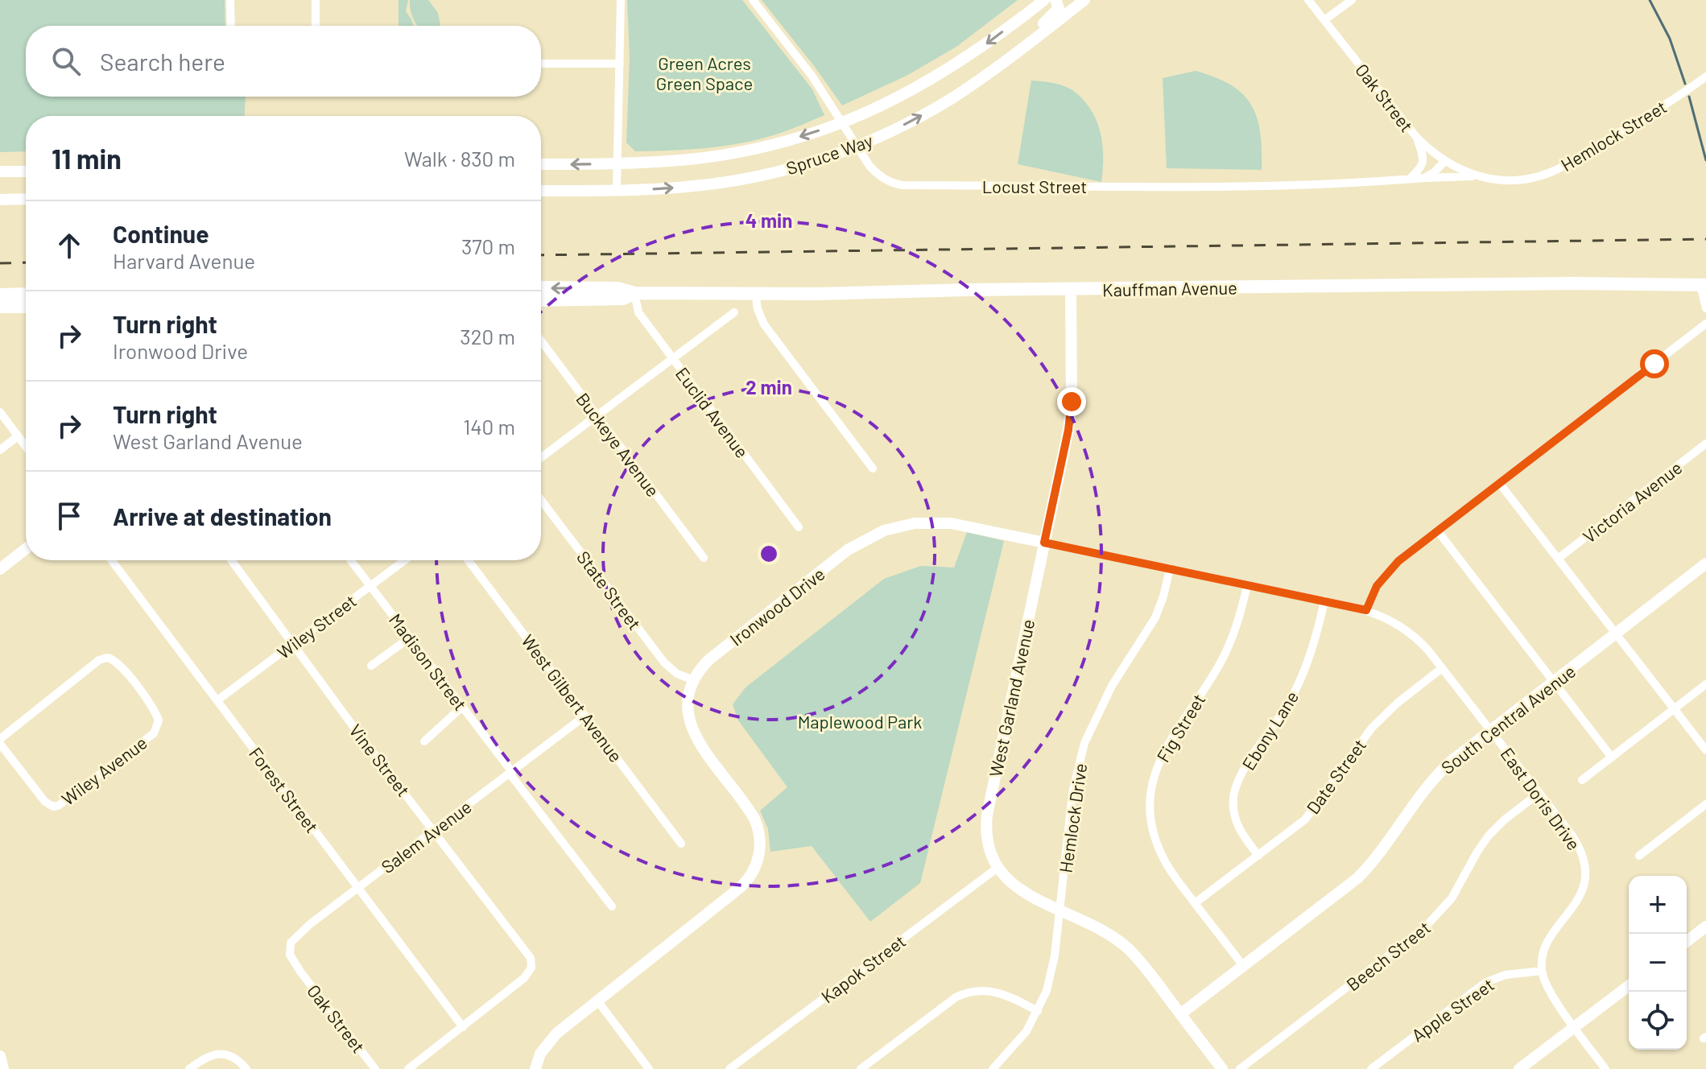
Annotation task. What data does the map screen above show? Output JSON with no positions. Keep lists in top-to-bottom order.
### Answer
{
  "streets": {
    "main road": ["Kauffman Avenue"],
    "street": [
      "Oak Street",
      "Hemlock Street",
      "Spruce Way",
      "Locust Street",
      "Euclid Avenue",
      "Buckeye Avenue",
      "Victoria Avenue",
      "State Street",
      "Ironwood Drive",
      "Wiley Street",
      "Madison Street",
      "West Gilbert Avenue",
      "West Garland Avenue",
      "South Central Avenue",
      "Fig Street",
      "Ebony Lane",
      "Vine Street",
      "Wiley Avenue",
      "Date Street",
      "Forest Street",
      "East Doris Drive",
      "Hemlock Drive",
      "Salem Avenue",
      "Beech Street",
      "Kapok Street",
      "Apple Street"
    ]
  },
  "crossings": [
    ["Oak Street", "Hemlock Street"],
    ["Oak Street", "Locust Street"],
    ["Oak Street", "Salem Avenue"],
    ["Hemlock Street", "Locust Street"],
    ["Spruce Way", "Locust Street"],
    ["Kauffman Avenue", "Euclid Avenue"],
    ["Kauffman Avenue", "West Garland Avenue"],
    ["State Street", "Ironwood Drive"],
    ["Ironwood Drive", "West Garland Avenue"],
    ["Ironwood Drive", "Fig Street"],
    ["Ironwood Drive", "Ebony Lane"],
    ["Ironwood Drive", "Date Street"],
    ["Ironwood Drive", "East Doris Drive"],
    ["Ironwood Drive", "Hemlock Drive"],
    ["Wiley Street", "Madison Street"],
    ["Wiley Street", "Vine Street"],
    ["Wiley Street", "Forest Street"],
    ["Madison Street", "Salem Avenue"],
    ["West Gilbert Avenue", "Salem Avenue"],
    ["West Garland Avenue", "South Central Avenue"],
    ["West Garland Avenue", "Hemlock Drive"],
    ["West Garland Avenue", "Kapok Street"],
    ["South Central Avenue", "Fig Street"],
    ["South Central Avenue", "East Doris Drive"],
    ["Fig Street", "Date Street"],
    ["Ebony Lane", "Date Street"],
    ["Vine Street", "Forest Street"],
    ["Vine Street", "Salem Avenue"],
    ["Date Street", "East Doris Drive"],
    ["Forest Street", "Salem Avenue"],
    ["East Doris Drive", "Beech Street"],
    ["East Doris Drive", "Apple Street"]
  ],
  "parks": ["Green Acres Green Space", "Maplewood Park"],
  "page": {
    "search": "Search here",
    "heading": ["11 min", "Walk · 830 m"],
    "list": [
      ["Continue", "Harvard Avenue", "370 m"],
      ["Turn right", "Ironwood Drive", "320 m"],
      ["Turn right", "West Garland Avenue", "140 m"],
      "Arrive at destination"
    ],
    "map_buttons": ["+", "−"]
  },
  "rings": ["4 min", "2 min"]
}
